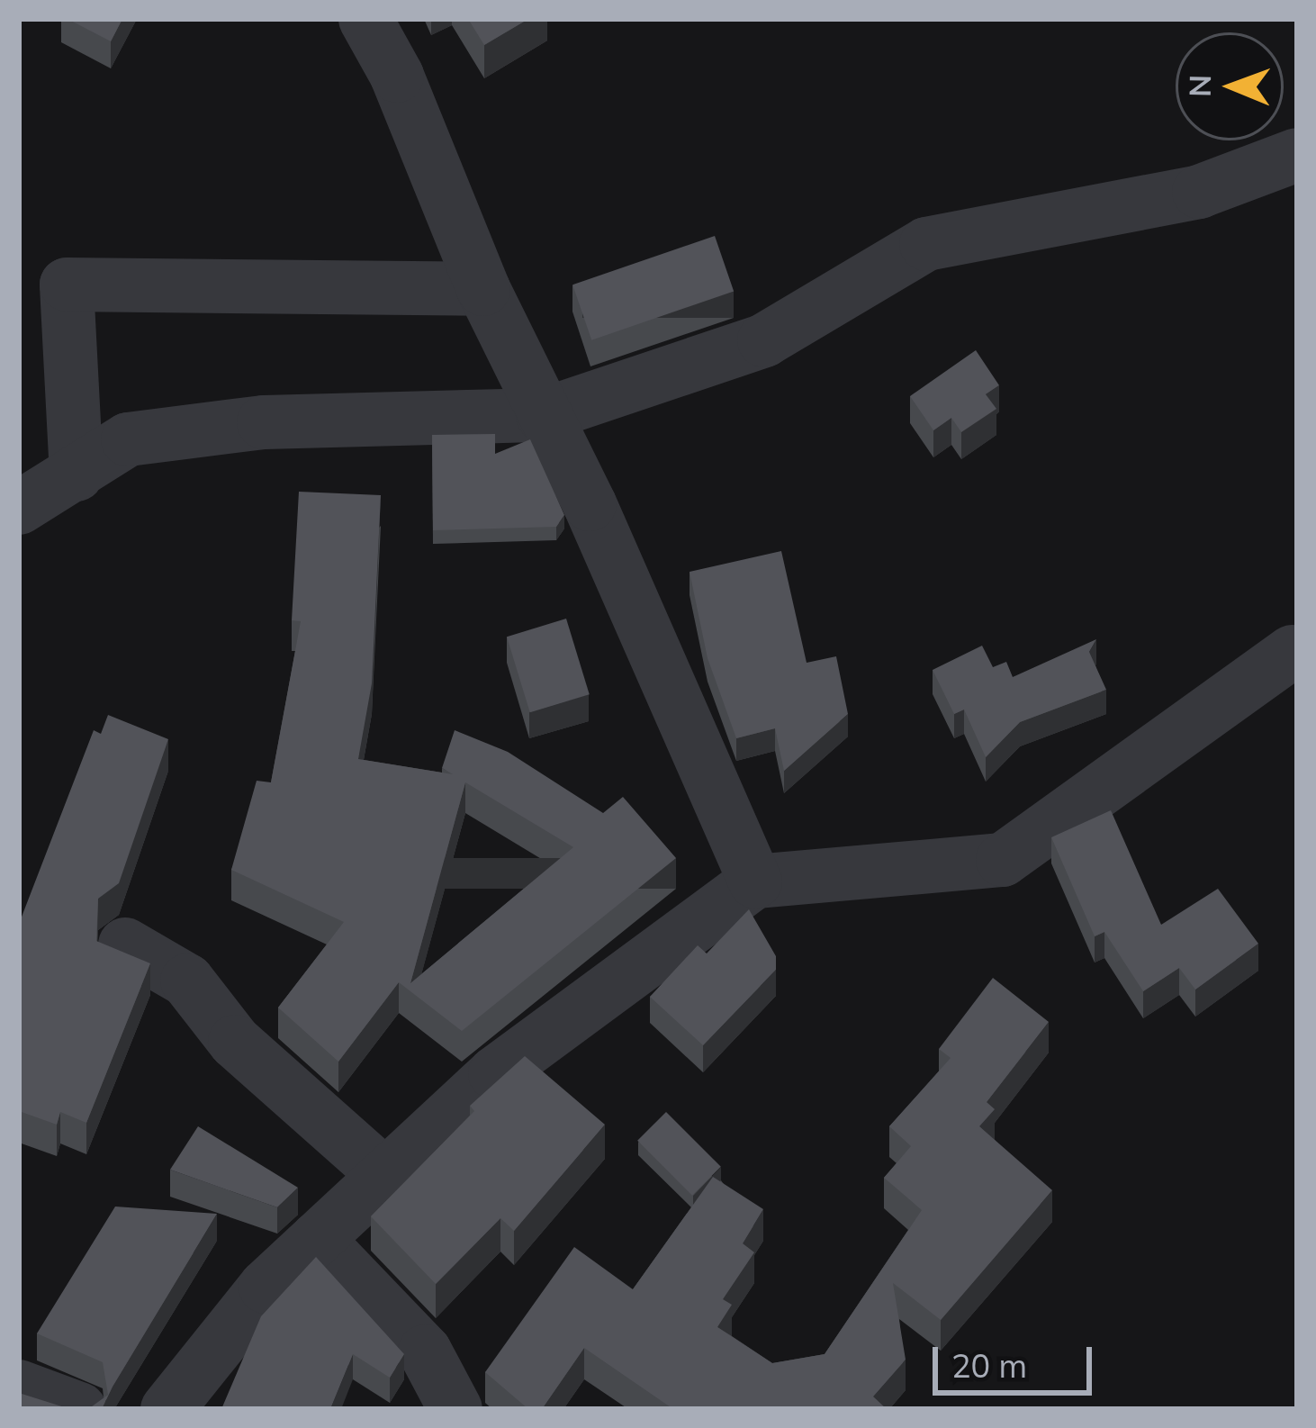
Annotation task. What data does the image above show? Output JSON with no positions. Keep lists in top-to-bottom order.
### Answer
{
  "scale_bar": "20 m",
  "north": "left"
}
